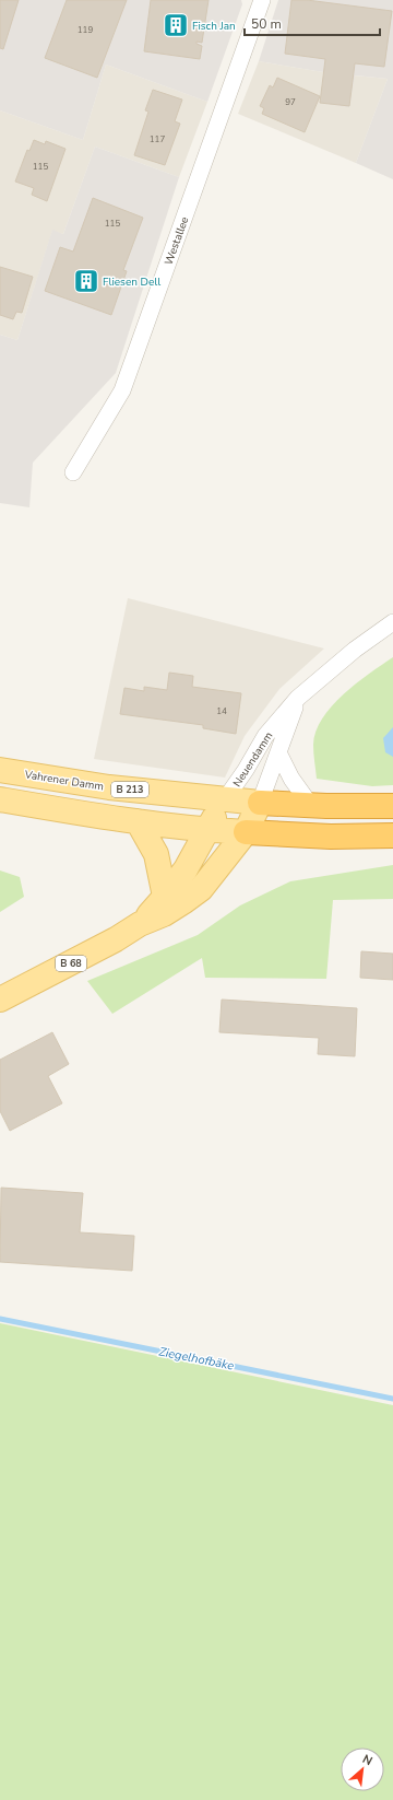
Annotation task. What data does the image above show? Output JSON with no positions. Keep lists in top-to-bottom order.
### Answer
{
  "streets": {
    "highway": ["B 213"],
    "main road": ["Vahrener Damm", "B 68"],
    "street": ["Westallee", "Neuendamm"]
  },
  "crossings": [
    ["Neuendamm", "Vahrener Damm"],
    ["Neuendamm", "B 213"],
    ["Neuendamm", "B 68"],
    ["Vahrener Damm", "B 213"],
    ["Vahrener Damm", "B 68"],
    ["B 213", "B 68"]
  ],
  "water": ["Ziegelhofbäke"],
  "places": {
    "building": ["Fisch Jan", "Fliesen Dell"]
  },
  "house_numbers": [
    "119",
    "97",
    "117",
    "115",
    "115",
    "14"
  ],
  "scale_bar": "50 m",
  "north": "top right"
}
